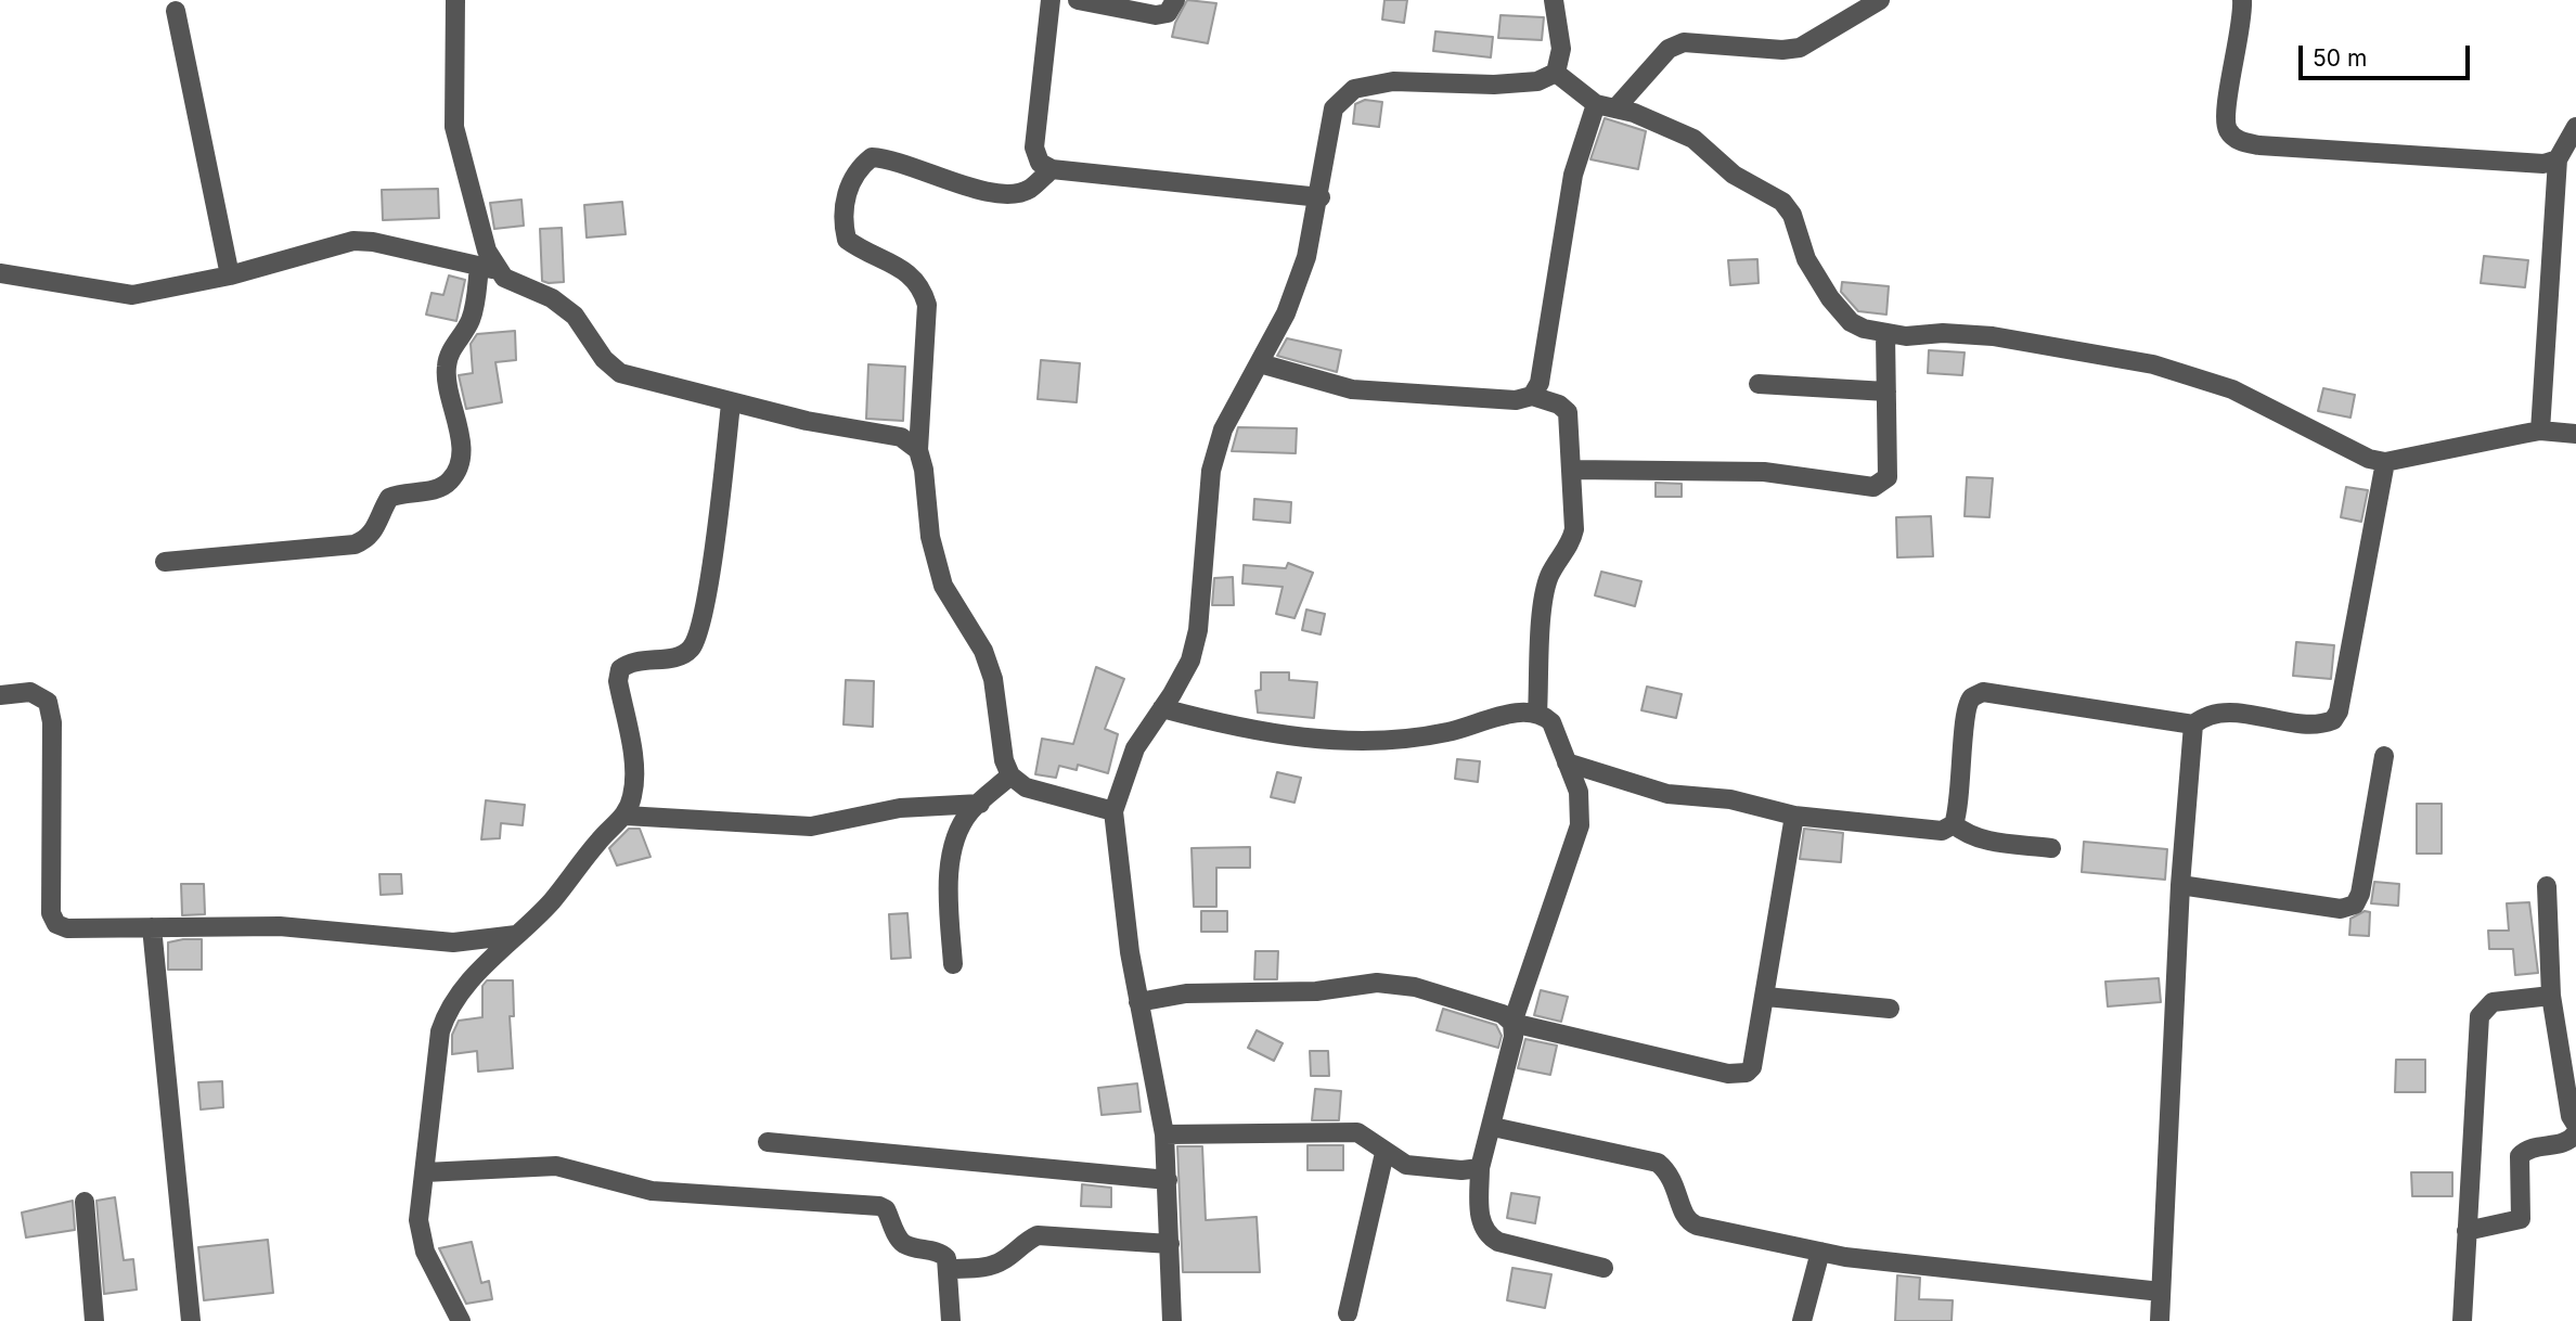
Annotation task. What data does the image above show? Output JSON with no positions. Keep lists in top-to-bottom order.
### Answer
{
  "scale_bar": "50 m"
}
